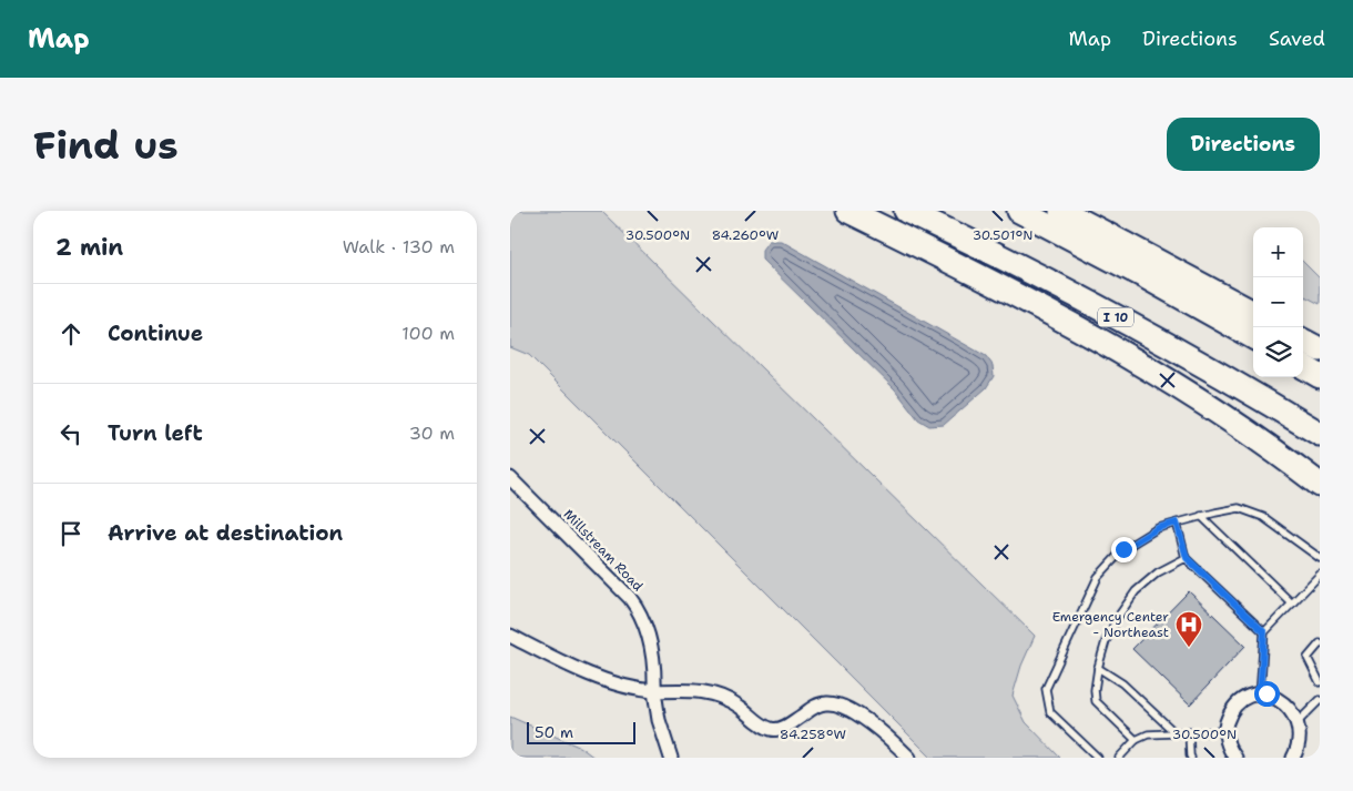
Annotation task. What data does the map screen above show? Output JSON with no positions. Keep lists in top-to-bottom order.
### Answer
{
  "streets": {
    "highway": ["I 10"],
    "street": ["Millstream Road"]
  },
  "places": {
    "hospital": ["Emergency Center - Northeast"]
  },
  "scale_bar": "50 m",
  "page": {
    "header": "Map",
    "nav": ["Map", "Directions", "Saved"],
    "buttons": "Directions",
    "title": "Find us",
    "heading": ["2 min", "Walk · 130 m"],
    "map_buttons": ["+", "−"],
    "list": [
      ["Continue", "100 m"],
      ["Turn left", "30 m"],
      "Arrive at destination"
    ],
    "scale": "50 m"
  },
  "coordinates": [
    "30.500°N",
    "30.501°N",
    "84.260°W",
    "84.258°W"
  ]
}
